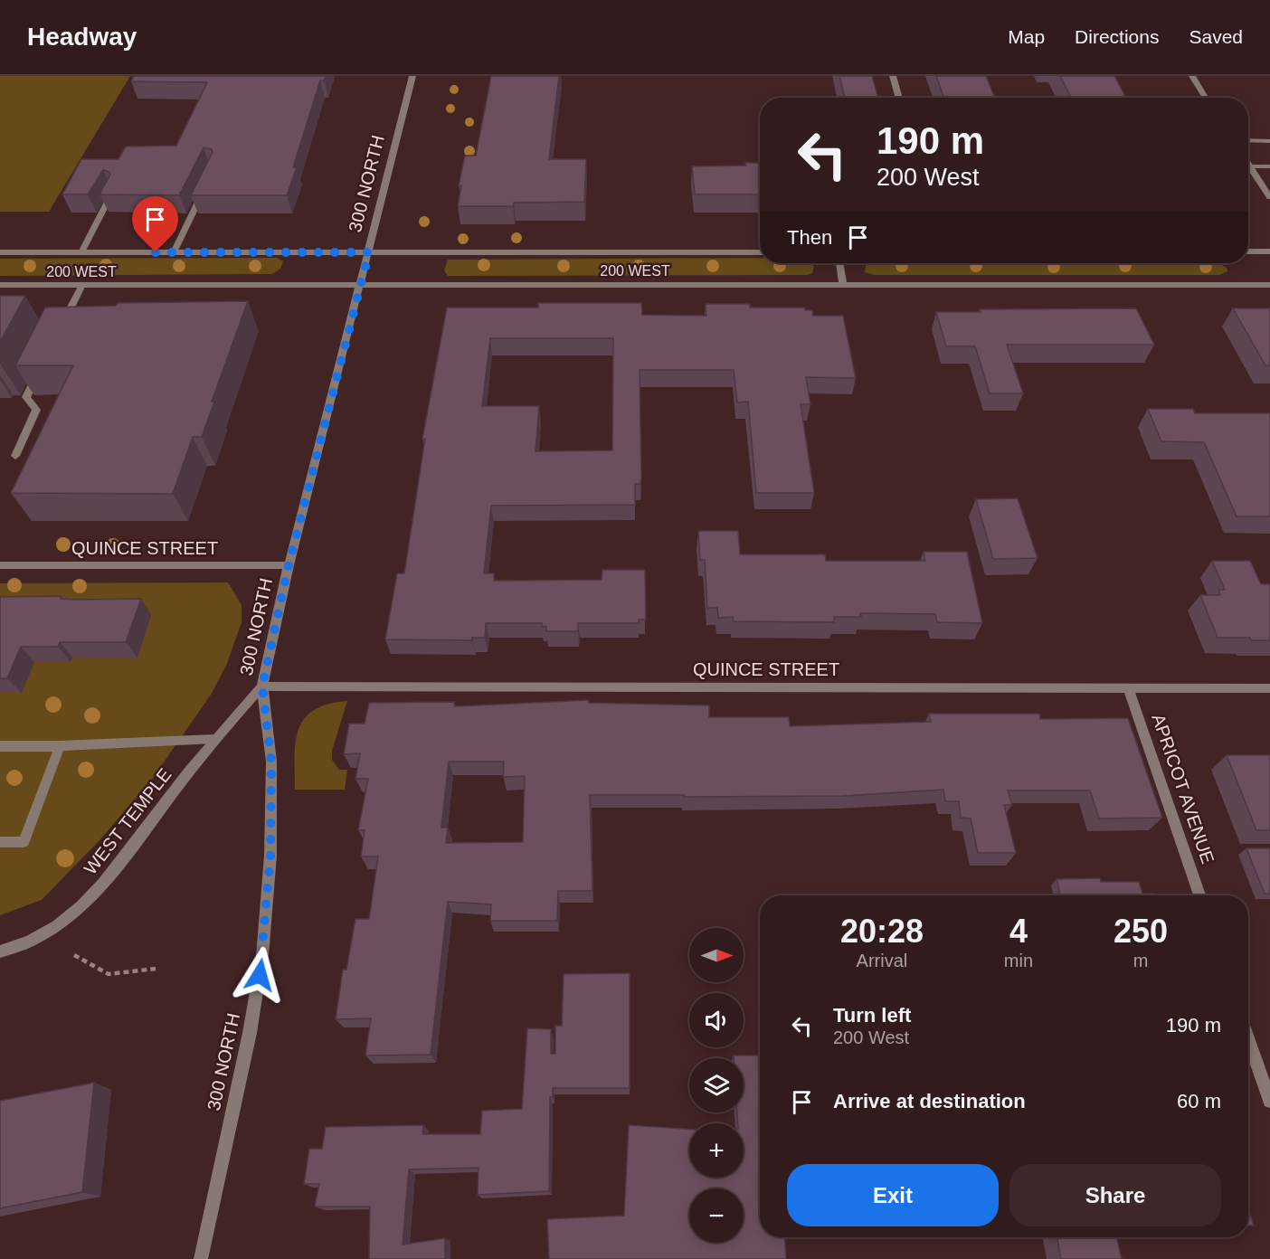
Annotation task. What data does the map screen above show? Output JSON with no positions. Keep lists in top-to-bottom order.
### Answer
{
  "streets": {
    "street": [
      "300 NORTH",
      "200 WEST",
      "QUINCE STREET",
      "APRICOT AVENUE",
      "WEST TEMPLE"
    ]
  },
  "crossings": [
    ["300 NORTH", "200 WEST"],
    ["300 NORTH", "QUINCE STREET"],
    ["300 NORTH", "WEST TEMPLE"],
    ["QUINCE STREET", "APRICOT AVENUE"],
    ["QUINCE STREET", "WEST TEMPLE"]
  ],
  "north": "right",
  "page": {
    "header": "Headway",
    "nav": ["Map", "Directions", "Saved"],
    "turn": ["190 m", "200 West"],
    "then": "Then",
    "eta": [
      "20:28",
      "Arrival",
      "4",
      "min",
      "250",
      "m"
    ],
    "map_buttons": ["+", "−"],
    "list": [
      {
        "name": "Turn left",
        "note": "200 West",
        "value": "190 m"
      },
      {
        "name": "Arrive at destination",
        "value": "60 m"
      }
    ],
    "buttons": ["Exit", "Share"]
  }
}
